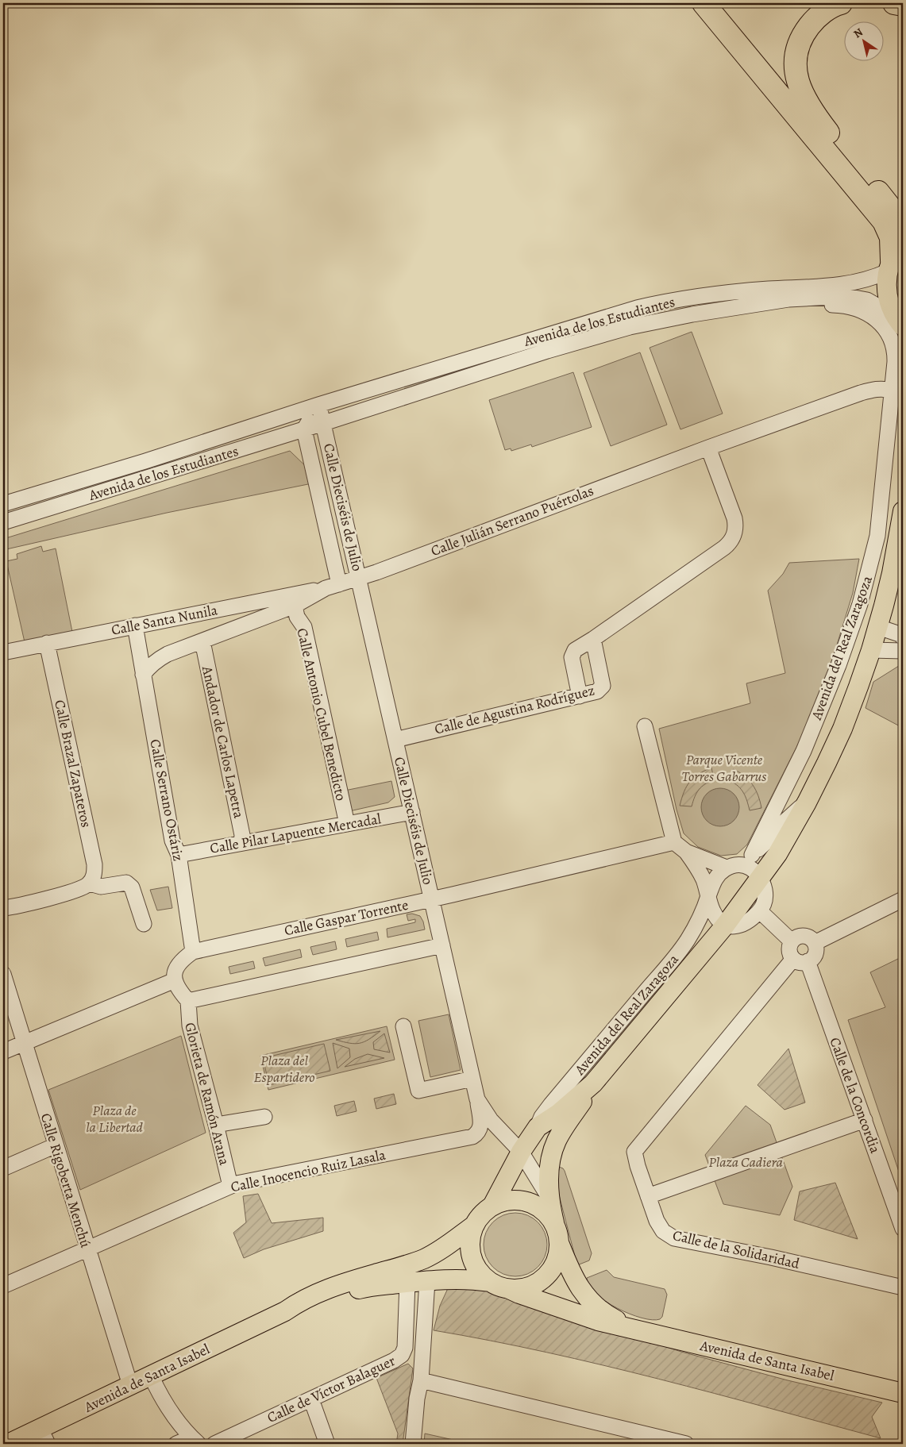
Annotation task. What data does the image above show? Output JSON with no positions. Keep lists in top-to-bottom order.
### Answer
{
  "streets": {
    "main road": ["Avenida del Real Zaragoza", "Avenida de Santa Isabel"],
    "street": [
      "Avenida de los Estudiantes",
      "Calle Dieciséis de Julio",
      "Calle Julián Serrano Puértolas",
      "Calle Santa Nunila",
      "Calle de Agustina Rodríguez",
      "Calle Antonio Cubel Benedicto",
      "Andador de Carlos Lapetra",
      "Calle Brazal Zapateros",
      "Calle Serrano Ostáriz",
      "Calle Pilar Lapuente Mercadal",
      "Calle Gaspar Torrente",
      "Glorieta de Ramón Arana",
      "Calle de la Concordia",
      "Calle Inocencio Ruiz Lasala",
      "Calle Rigoberta Menchú",
      "Calle de la Solidaridad",
      "Calle de Víctor Balaguer"
    ]
  },
  "crossings": [
    ["Avenida de los Estudiantes", "Calle Dieciséis de Julio"],
    ["Avenida de los Estudiantes", "Avenida del Real Zaragoza"],
    ["Calle Dieciséis de Julio", "Calle Julián Serrano Puértolas"],
    ["Calle Dieciséis de Julio", "Calle Santa Nunila"],
    ["Calle Dieciséis de Julio", "Avenida del Real Zaragoza"],
    ["Calle Dieciséis de Julio", "Calle de Agustina Rodríguez"],
    ["Calle Dieciséis de Julio", "Calle Pilar Lapuente Mercadal"],
    ["Calle Dieciséis de Julio", "Calle Gaspar Torrente"],
    ["Calle Dieciséis de Julio", "Calle Inocencio Ruiz Lasala"],
    ["Calle Julián Serrano Puértolas", "Calle Santa Nunila"],
    ["Calle Julián Serrano Puértolas", "Avenida del Real Zaragoza"],
    ["Calle Julián Serrano Puértolas", "Calle Antonio Cubel Benedicto"],
    ["Calle Julián Serrano Puértolas", "Andador de Carlos Lapetra"],
    ["Calle Julián Serrano Puértolas", "Calle Serrano Ostáriz"],
    ["Calle Santa Nunila", "Calle Brazal Zapateros"],
    ["Calle Santa Nunila", "Calle Serrano Ostáriz"],
    ["Avenida del Real Zaragoza", "Avenida de Santa Isabel"],
    ["Calle Antonio Cubel Benedicto", "Calle Pilar Lapuente Mercadal"],
    ["Andador de Carlos Lapetra", "Calle Pilar Lapuente Mercadal"],
    ["Calle Serrano Ostáriz", "Calle Pilar Lapuente Mercadal"],
    ["Calle Serrano Ostáriz", "Calle Gaspar Torrente"],
    ["Glorieta de Ramón Arana", "Calle Inocencio Ruiz Lasala"],
    ["Calle de la Concordia", "Calle de la Solidaridad"],
    ["Calle Inocencio Ruiz Lasala", "Calle Rigoberta Menchú"],
    ["Calle Rigoberta Menchú", "Avenida de Santa Isabel"],
    ["Avenida de Santa Isabel", "Calle de Víctor Balaguer"]
  ],
  "parks": [
    "Parque Vicente Torres Gabarrus",
    "Plaza del Espartidero",
    "Plaza de la Libertad",
    "Plaza Cadiera"
  ],
  "north": "top left"
}
